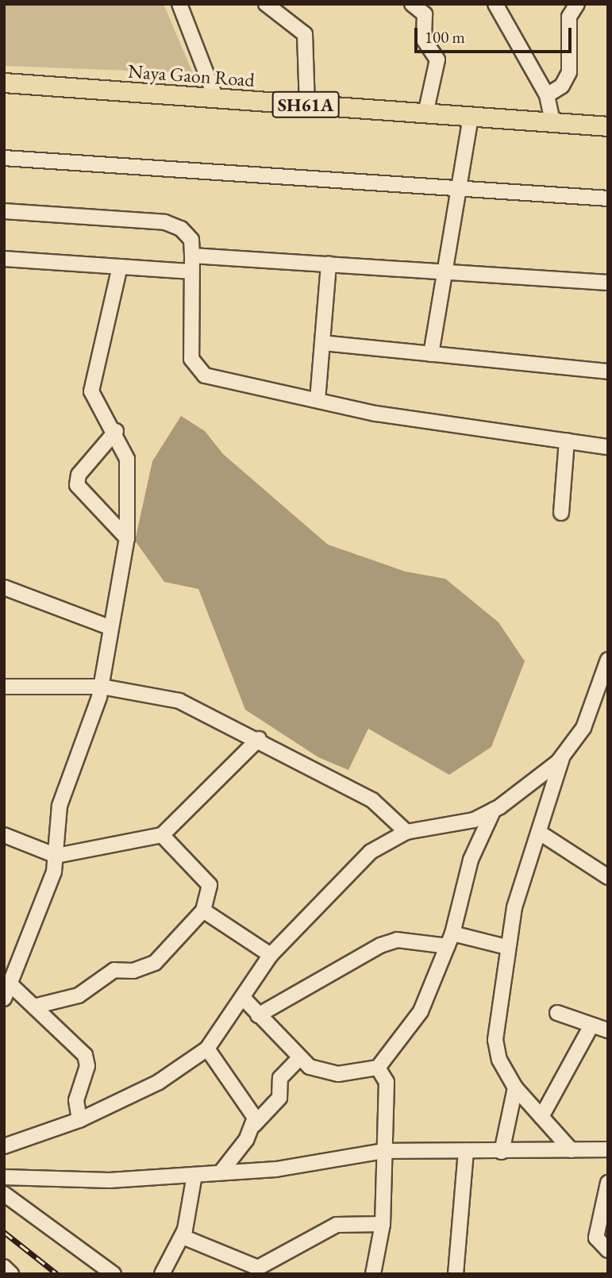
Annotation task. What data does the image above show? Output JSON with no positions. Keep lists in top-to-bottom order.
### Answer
{
  "streets": {
    "main road": ["Naya Gaon Road", "SH61A"]
  },
  "scale_bar": "100 m"
}
